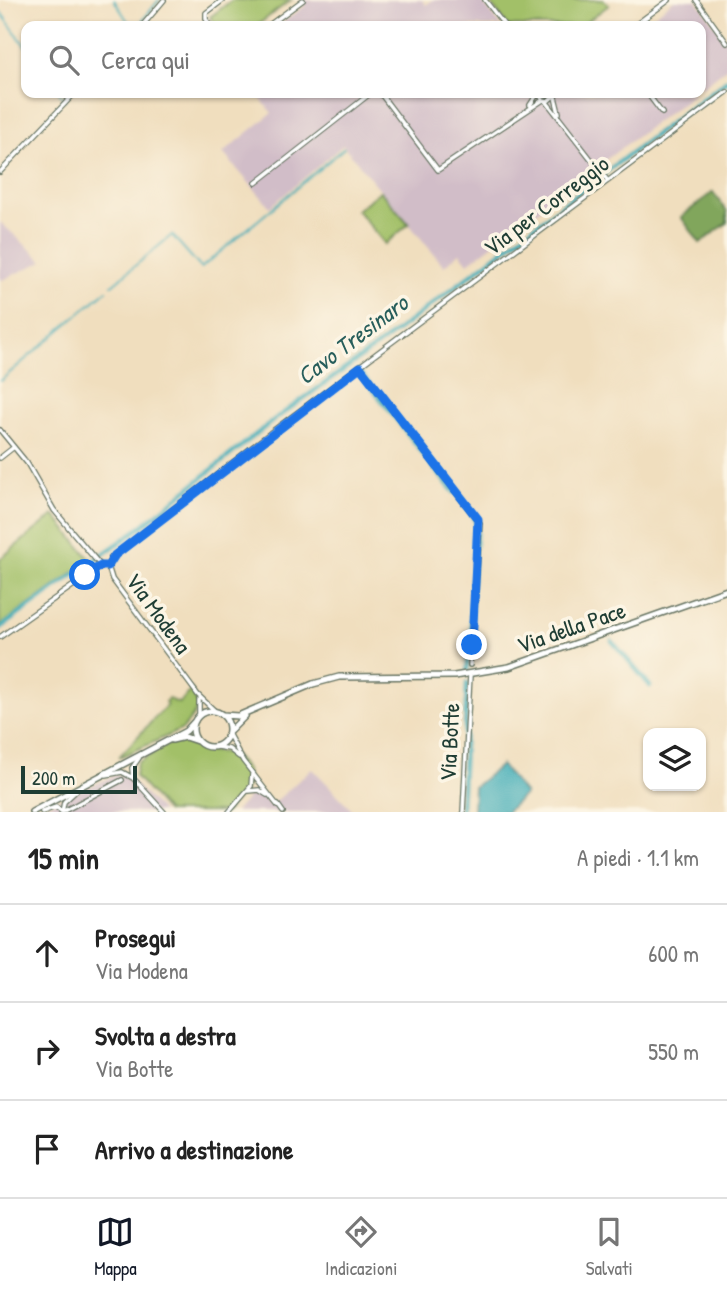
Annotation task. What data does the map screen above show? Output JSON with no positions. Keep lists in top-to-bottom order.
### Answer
{
  "streets": {
    "main road": ["Via della Pace"],
    "street": ["Via per Correggio", "Via Modena", "Via Botte"]
  },
  "crossings": [
    ["Via per Correggio", "Via Modena"],
    ["Via Modena", "Via della Pace"],
    ["Via della Pace", "Via Botte"]
  ],
  "water": ["Cavo Tresinaro"],
  "scale_bar": "200 m",
  "page": {
    "search": "Cerca qui",
    "scale": "200 m",
    "heading": ["15 min", "A piedi · 1.1 km"],
    "list": [
      ["Prosegui", "Via Modena", "600 m"],
      ["Svolta a destra", "Via Botte", "550 m"],
      "Arrivo a destinazione"
    ],
    "nav": ["Mappa", "Indicazioni", "Salvati"]
  }
}
